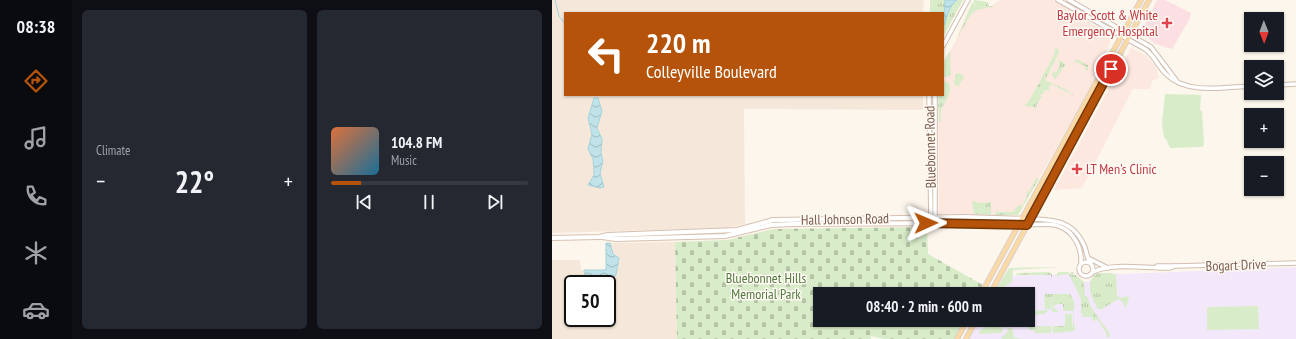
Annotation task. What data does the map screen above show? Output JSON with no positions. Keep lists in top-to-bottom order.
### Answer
{
  "streets": {
    "main road": ["Hall Johnson Road"],
    "street": ["Bluebonnet Road", "Bogart Drive"]
  },
  "crossings": [
    ["Bluebonnet Road", "Hall Johnson Road"],
    ["Hall Johnson Road", "Bogart Drive"]
  ],
  "parks": ["Bluebonnet Hills Memorial Park"],
  "places": {
    "health": ["Baylor Scott & White Emergency Hospital", "LT Men's Clinic"]
  },
  "north": "bottom",
  "page": {
    "tabs": "08:38",
    "tile": "Climate",
    "map_buttons": ["+", "−"],
    "turn": ["220 m", "Colleyville Boulevard"],
    "song": ["104.8 FM", "Music"],
    "heat": ["−", "22°", "+"],
    "limit": "50",
    "trip": "08:40 · 2 min · 600 m"
  }
}
